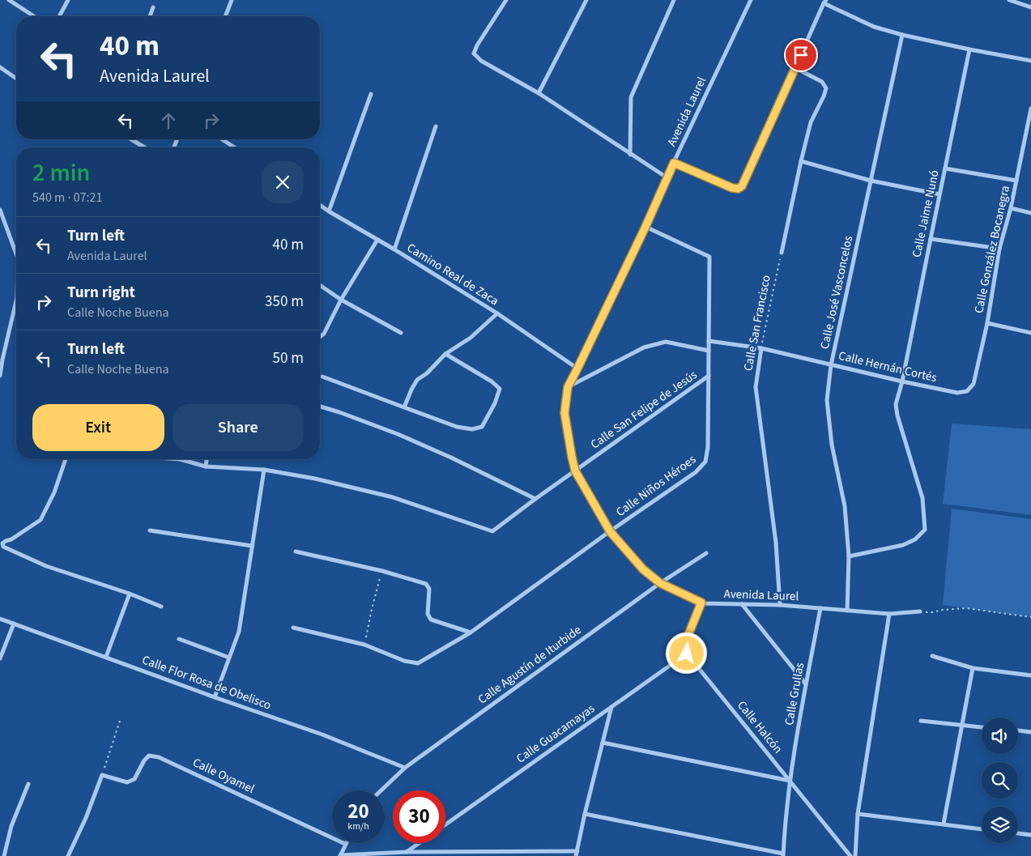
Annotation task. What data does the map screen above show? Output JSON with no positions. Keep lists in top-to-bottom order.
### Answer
{
  "streets": {
    "street": [
      "Avenida Laurel",
      "Calle Jaime Nunó",
      "Calle González Bocanegra",
      "Camino Real de Zaca",
      "Calle José Vasconcelos",
      "Calle San Francisco",
      "Calle Hernán Cortés",
      "Calle San Felipe de Jesús",
      "Calle Niños Héroes",
      "Calle Agustín de Iturbide",
      "Calle Flor Rosa de Obelisco",
      "Calle Grullas",
      "Calle Halcón",
      "Calle Guacamayas",
      "Calle Oyamel"
    ]
  },
  "crossings": [
    ["Avenida Laurel", "Camino Real de Zaca"],
    ["Avenida Laurel", "Calle José Vasconcelos"],
    ["Avenida Laurel", "Calle San Francisco"],
    ["Avenida Laurel", "Calle San Felipe de Jesús"],
    ["Avenida Laurel", "Calle Niños Héroes"],
    ["Avenida Laurel", "Calle Agustín de Iturbide"],
    ["Avenida Laurel", "Calle Grullas"],
    ["Calle Jaime Nunó", "Calle Hernán Cortés"],
    ["Calle González Bocanegra", "Calle Hernán Cortés"],
    ["Calle José Vasconcelos", "Calle Hernán Cortés"],
    ["Calle San Francisco", "Calle Hernán Cortés"],
    ["Calle Hernán Cortés", "Calle Niños Héroes"],
    ["Calle San Felipe de Jesús", "Calle Niños Héroes"],
    ["Calle Agustín de Iturbide", "Calle Flor Rosa de Obelisco"],
    ["Calle Grullas", "Calle Halcón"],
    ["Calle Halcón", "Calle Guacamayas"]
  ],
  "page": {
    "turn": ["40 m", "Avenida Laurel"],
    "heading": ["2 min", "540 m · 07:21"],
    "list": [
      {
        "name": "Turn left",
        "note": "Avenida Laurel",
        "value": "40 m"
      },
      {
        "name": "Turn right",
        "note": "Calle Noche Buena",
        "value": "350 m"
      },
      {
        "name": "Turn left",
        "note": "Calle Noche Buena",
        "value": "50 m"
      }
    ],
    "buttons": ["Exit", "Share"],
    "speed": "20 km/h",
    "limit": "30"
  }
}
